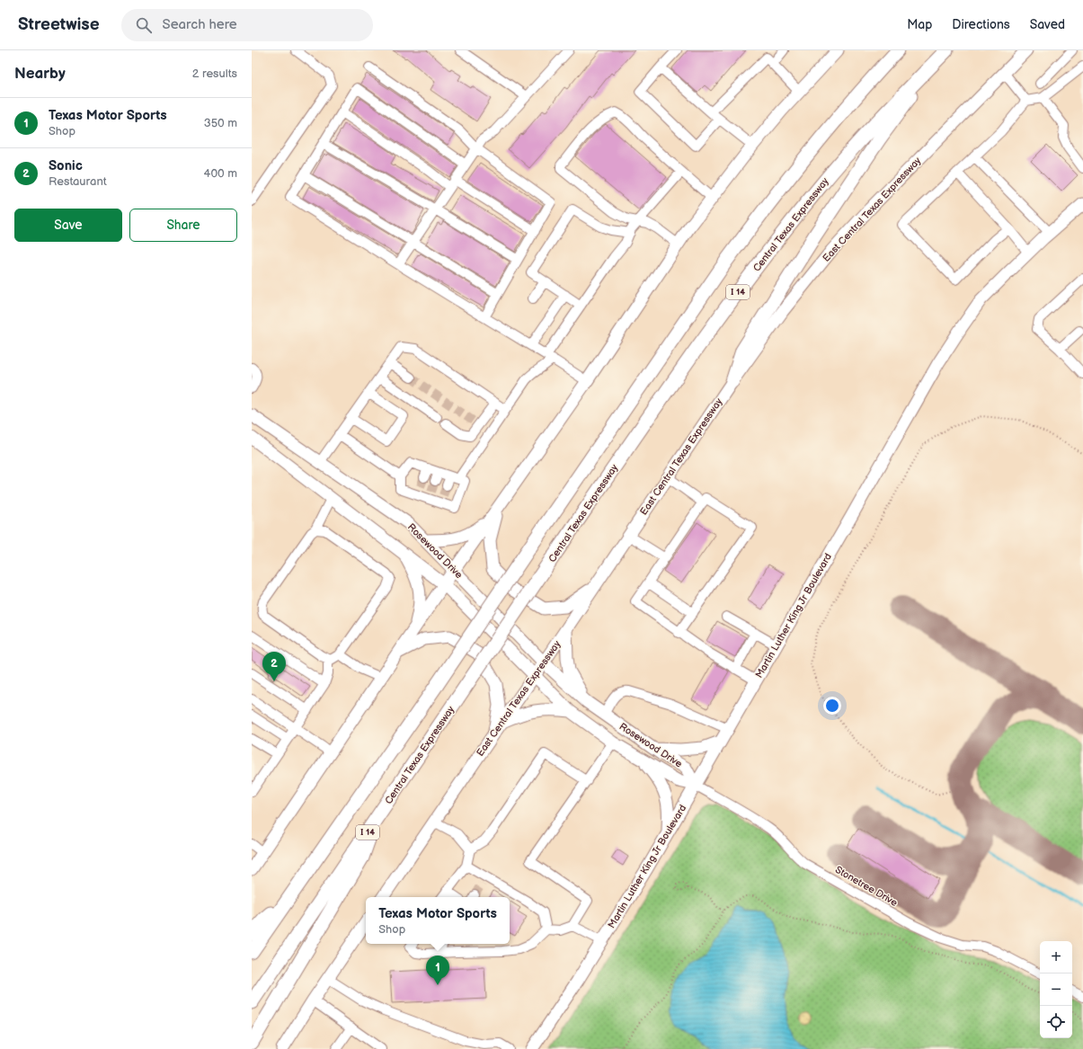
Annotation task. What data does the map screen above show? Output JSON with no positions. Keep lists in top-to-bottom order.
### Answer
{
  "streets": {
    "highway": ["Central Texas Expressway", "I 14"],
    "main road": ["East Central Texas Expressway", "Rosewood Drive", "Martin Luther King Jr Boulevard"],
    "street": ["Stonetree Drive"]
  },
  "crossings": [
    ["East Central Texas Expressway", "Rosewood Drive"],
    ["Rosewood Drive", "Martin Luther King Jr Boulevard"],
    ["Rosewood Drive", "Stonetree Drive"],
    ["Martin Luther King Jr Boulevard", "Stonetree Drive"]
  ],
  "page": {
    "header": "Streetwise",
    "search": "Search here",
    "nav": ["Map", "Directions", "Saved"],
    "heading": ["Nearby", "2 results"],
    "list": [
      {
        "mark": "1",
        "name": "Texas Motor Sports",
        "note": "Shop",
        "value": "350 m"
      },
      {
        "mark": "2",
        "name": "Sonic",
        "note": "Restaurant",
        "value": "400 m"
      }
    ],
    "buttons": ["Save", "Share"],
    "pins": ["2", "1"],
    "popup": ["Texas Motor Sports", "Shop"],
    "map_buttons": ["+", "−"]
  }
}
